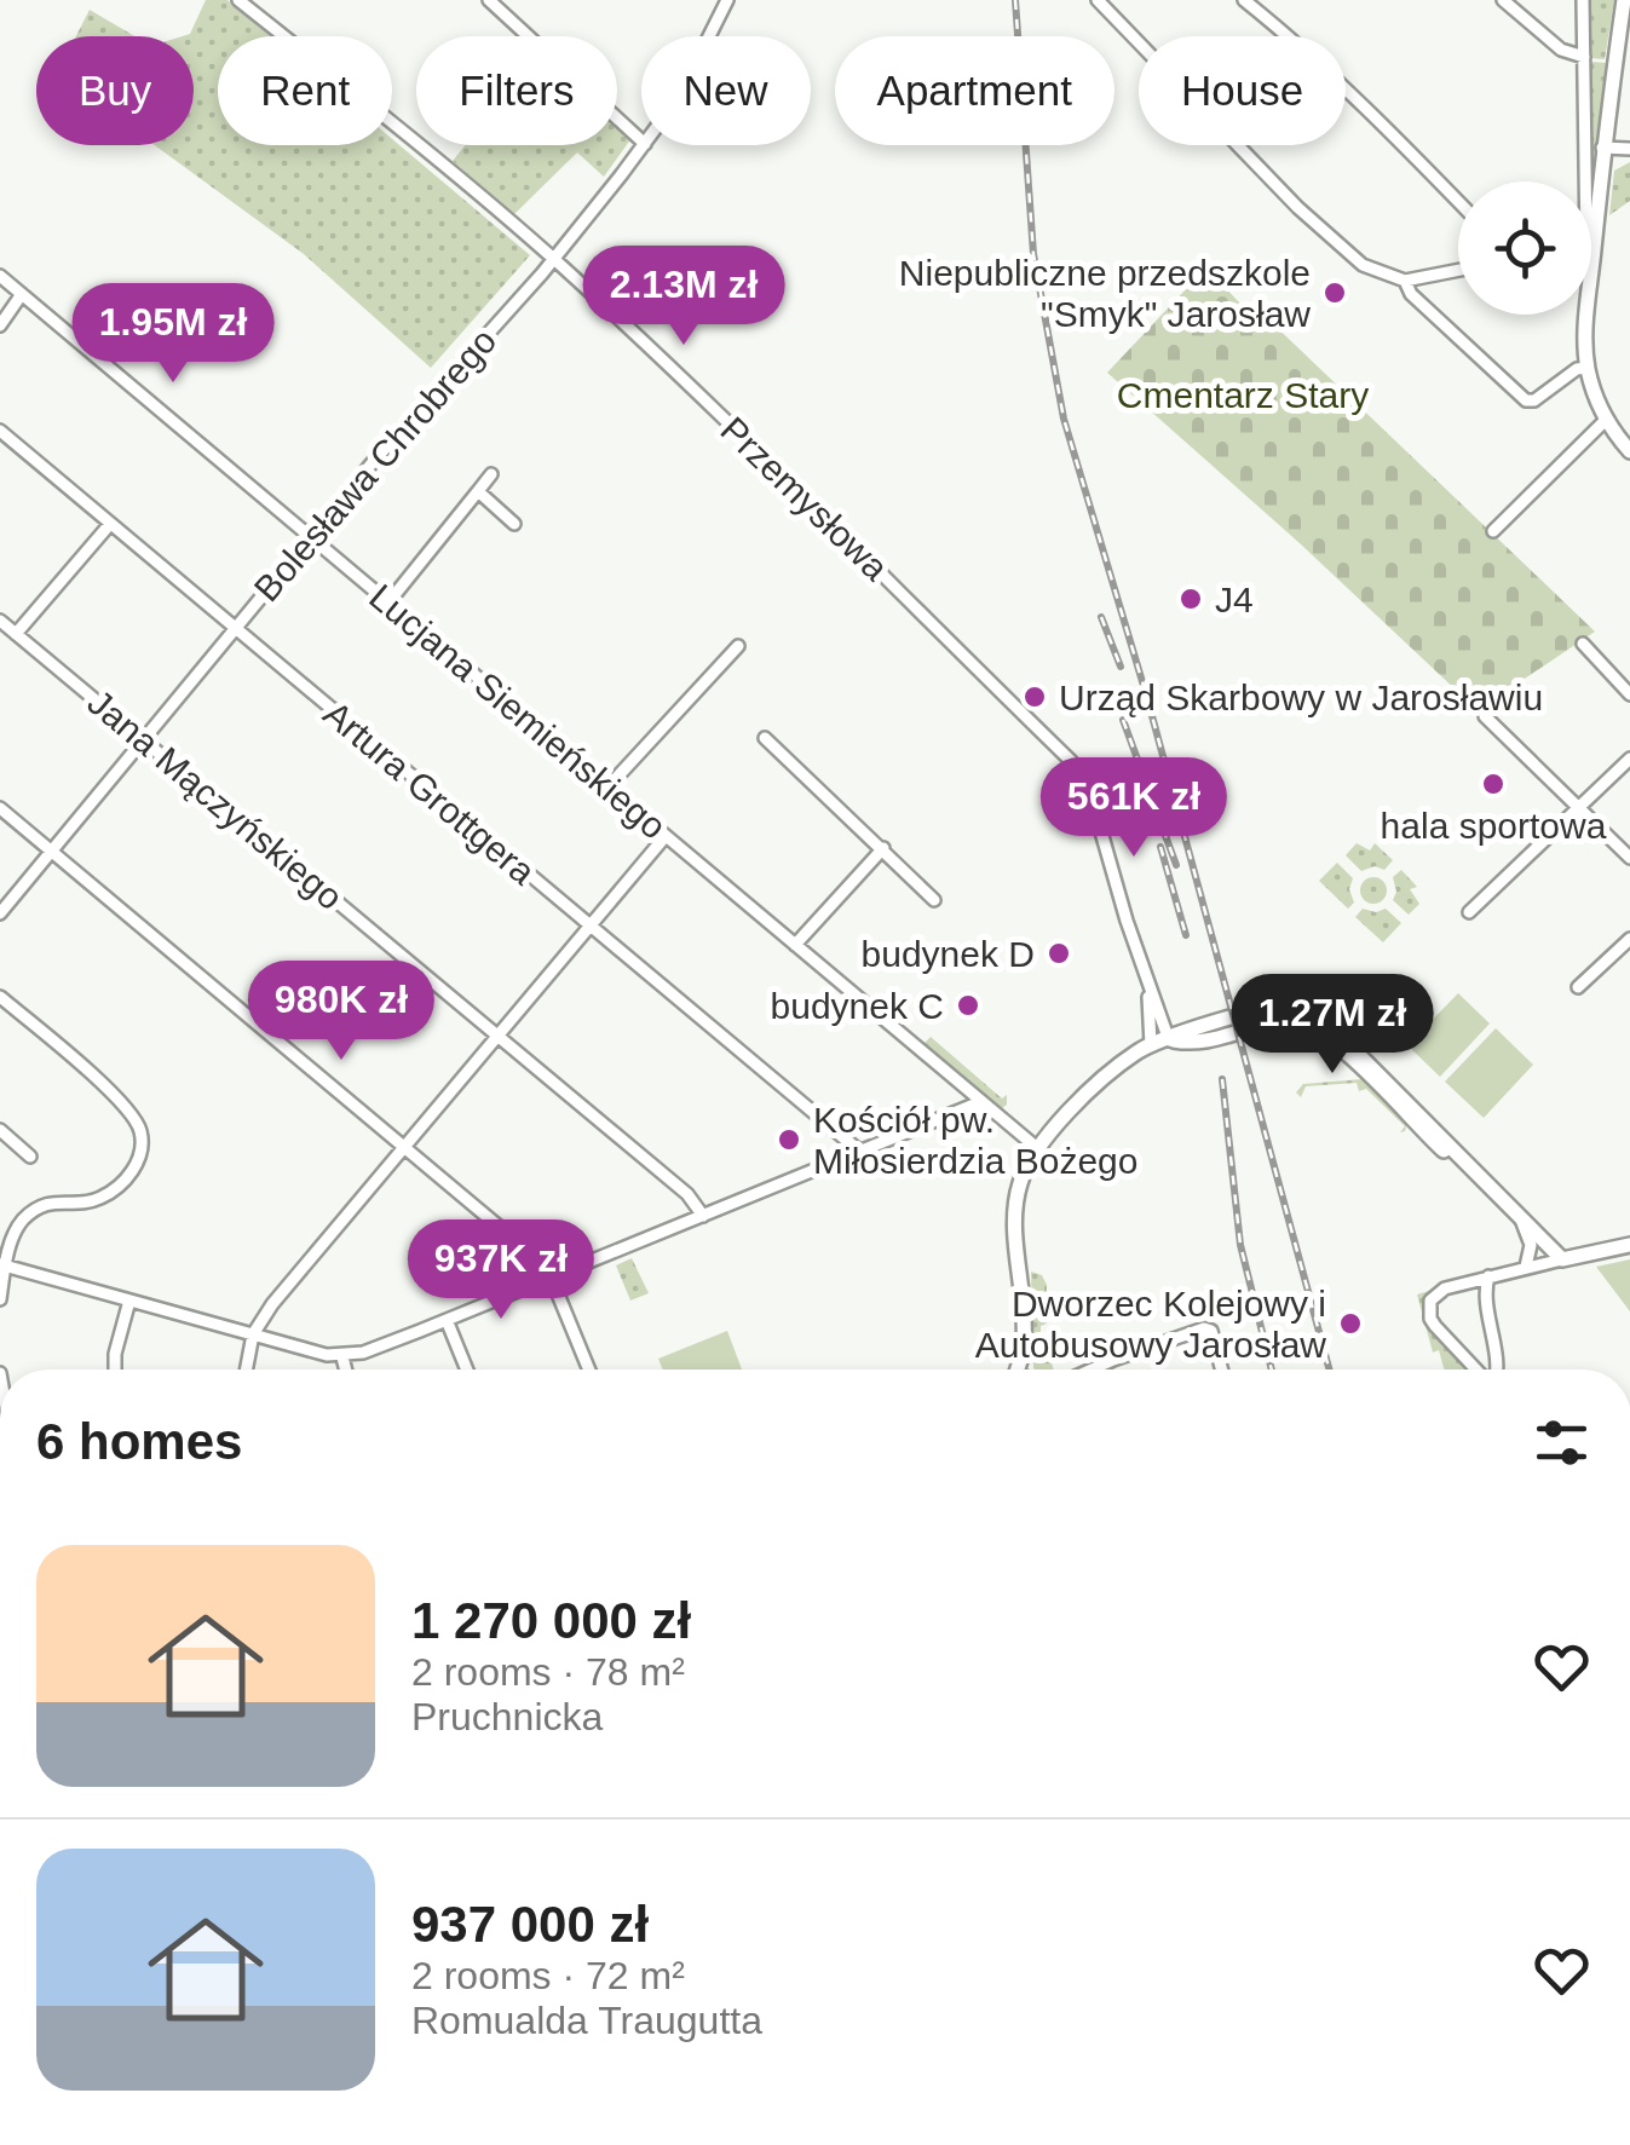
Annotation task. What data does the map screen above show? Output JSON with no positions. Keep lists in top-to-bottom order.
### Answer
{
  "streets": {
    "street": [
      "Bolesława Chrobrego",
      "Przemysłowa",
      "Lucjana Siemieńskiego",
      "Artura Grottgera",
      "Jana Mączyńskiego"
    ]
  },
  "crossings": [
    ["Bolesława Chrobrego", "Przemysłowa"],
    ["Bolesława Chrobrego", "Lucjana Siemieńskiego"],
    ["Bolesława Chrobrego", "Artura Grottgera"],
    ["Bolesława Chrobrego", "Jana Mączyńskiego"]
  ],
  "parks": ["Cmentarz Stary"],
  "places": [
    "Niepubliczne przedszkole \"Smyk\" Jarosław",
    "J4",
    "Urząd Skarbowy w Jarosławiu",
    "hala sportowa",
    "budynek D",
    "budynek C",
    "Kościół pw. Miłosierdzia Bożego",
    "Dworzec Kolejowy i Autobusowy Jarosław"
  ],
  "page": {
    "chip": [
      "Buy",
      "Rent",
      "Filters",
      "New",
      "Apartment",
      "House"
    ],
    "price": [
      "2.13M zł",
      "1.95M zł",
      "561K zł",
      "980K zł",
      "1.27M zł",
      "937K zł"
    ],
    "heading": "6 homes",
    "list": [
      {
        "name": "1 270 000 zł",
        "note": "2 rooms · 78 m² · Pruchnicka"
      },
      {
        "name": "937 000 zł",
        "note": "2 rooms · 72 m² · Romualda Traugutta"
      }
    ]
  }
}
